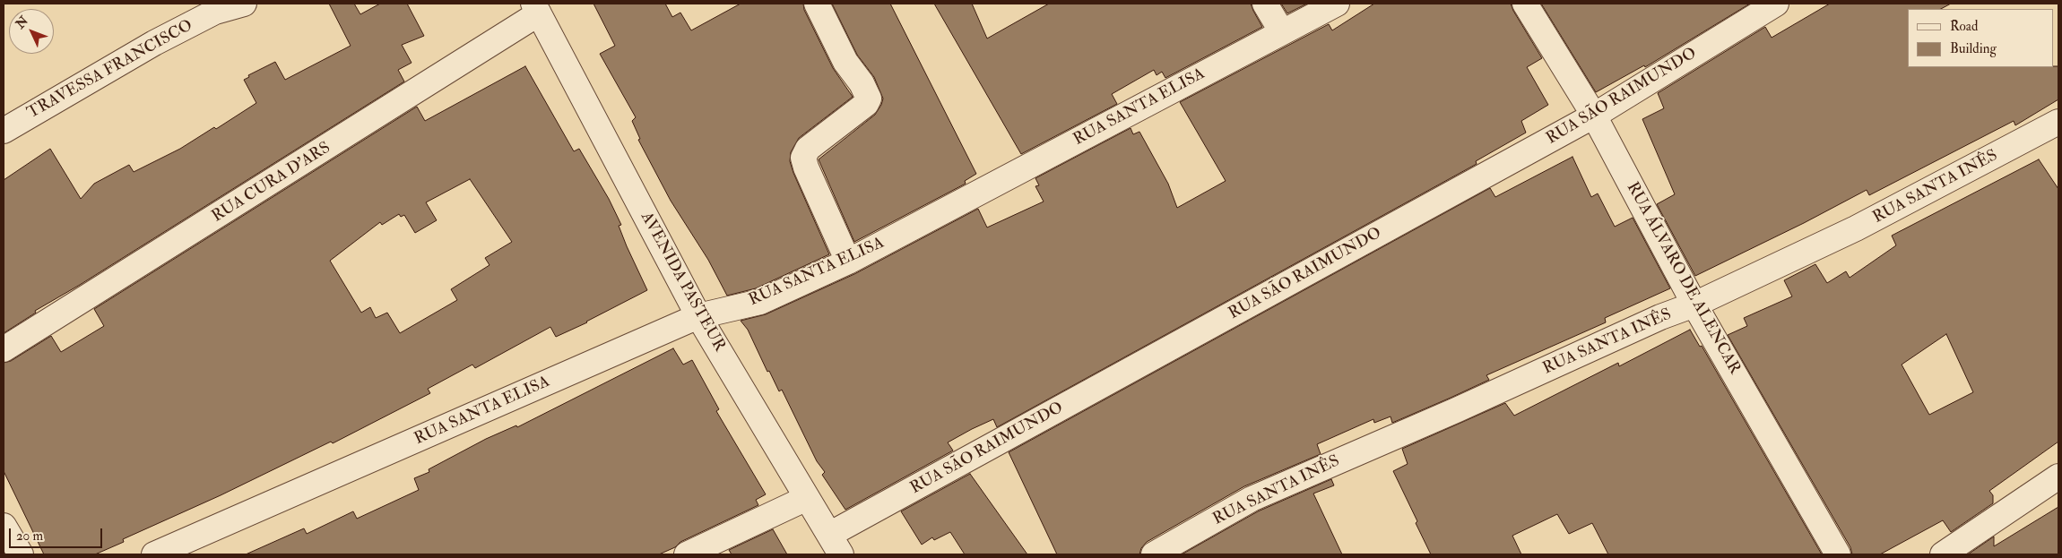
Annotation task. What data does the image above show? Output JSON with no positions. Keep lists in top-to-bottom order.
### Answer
{
  "streets": {
    "street": [
      "TRAVESSA FRANCISCO",
      "RUA SÃO RAIMUNDO",
      "RUA SANTA ELISA",
      "RUA CURA D'ARS",
      "RUA SANTA INÊS",
      "RUA ÁLVARO DE ALENCAR",
      "AVENIDA PASTEUR"
    ]
  },
  "crossings": [
    ["RUA SÃO RAIMUNDO", "RUA ÁLVARO DE ALENCAR"],
    ["RUA SÃO RAIMUNDO", "AVENIDA PASTEUR"],
    ["RUA SANTA ELISA", "AVENIDA PASTEUR"],
    ["RUA CURA D'ARS", "AVENIDA PASTEUR"],
    ["RUA SANTA INÊS", "RUA ÁLVARO DE ALENCAR"]
  ],
  "legend": ["Road", "Building"],
  "scale_bar": "20 m",
  "north": "top left"
}
